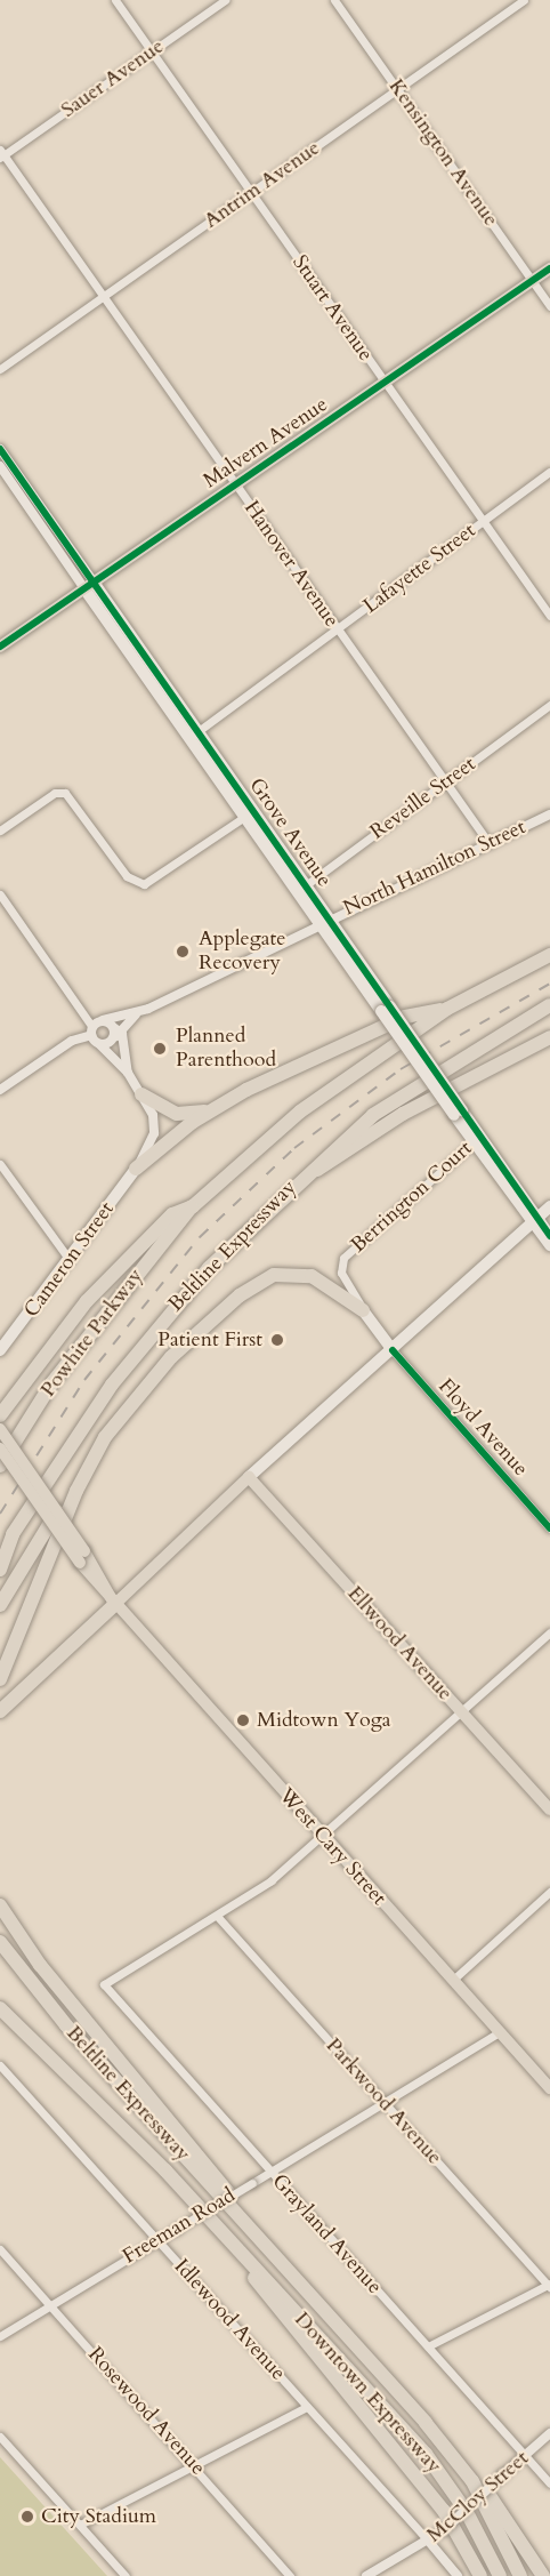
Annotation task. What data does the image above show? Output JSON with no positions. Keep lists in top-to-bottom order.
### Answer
{
  "streets": {
    "highway": ["Beltline Expressway", "Powhite Parkway", "Downtown Expressway"],
    "main road": [
      "Malvern Avenue",
      "Grove Avenue",
      "Cameron Street",
      "Floyd Avenue",
      "Ellwood Avenue",
      "West Cary Street"
    ],
    "street": [
      "Sauer Avenue",
      "Kensington Avenue",
      "Antrim Avenue",
      "Stuart Avenue",
      "Hanover Avenue",
      "Lafayette Street",
      "Reveille Street",
      "North Hamilton Street",
      "Berrington Court",
      "Parkwood Avenue",
      "Freeman Road",
      "Grayland Avenue",
      "Idlewood Avenue",
      "Rosewood Avenue",
      "McCloy Street"
    ]
  },
  "crossings": [
    ["Sauer Avenue", "Stuart Avenue"],
    ["Sauer Avenue", "Hanover Avenue"],
    ["Kensington Avenue", "Antrim Avenue"],
    ["Kensington Avenue", "Malvern Avenue"],
    ["Antrim Avenue", "Stuart Avenue"],
    ["Antrim Avenue", "Hanover Avenue"],
    ["Stuart Avenue", "Malvern Avenue"],
    ["Stuart Avenue", "Lafayette Street"],
    ["Malvern Avenue", "Hanover Avenue"],
    ["Malvern Avenue", "Grove Avenue"],
    ["Hanover Avenue", "Lafayette Street"],
    ["Hanover Avenue", "Reveille Street"],
    ["Hanover Avenue", "North Hamilton Street"],
    ["Lafayette Street", "Grove Avenue"],
    ["Reveille Street", "Grove Avenue"],
    ["Grove Avenue", "North Hamilton Street"],
    ["Grove Avenue", "Berrington Court"],
    ["Berrington Court", "Floyd Avenue"],
    ["Beltline Expressway", "Downtown Expressway"],
    ["West Cary Street", "Freeman Road"],
    ["Parkwood Avenue", "Freeman Road"],
    ["Parkwood Avenue", "Grayland Avenue"],
    ["Freeman Road", "Grayland Avenue"],
    ["Freeman Road", "Idlewood Avenue"],
    ["Freeman Road", "Rosewood Avenue"],
    ["Grayland Avenue", "McCloy Street"],
    ["Idlewood Avenue", "McCloy Street"]
  ],
  "places": [
    "Applegate Recovery",
    "Planned Parenthood",
    "Patient First",
    "Midtown Yoga",
    "City Stadium"
  ]
}
